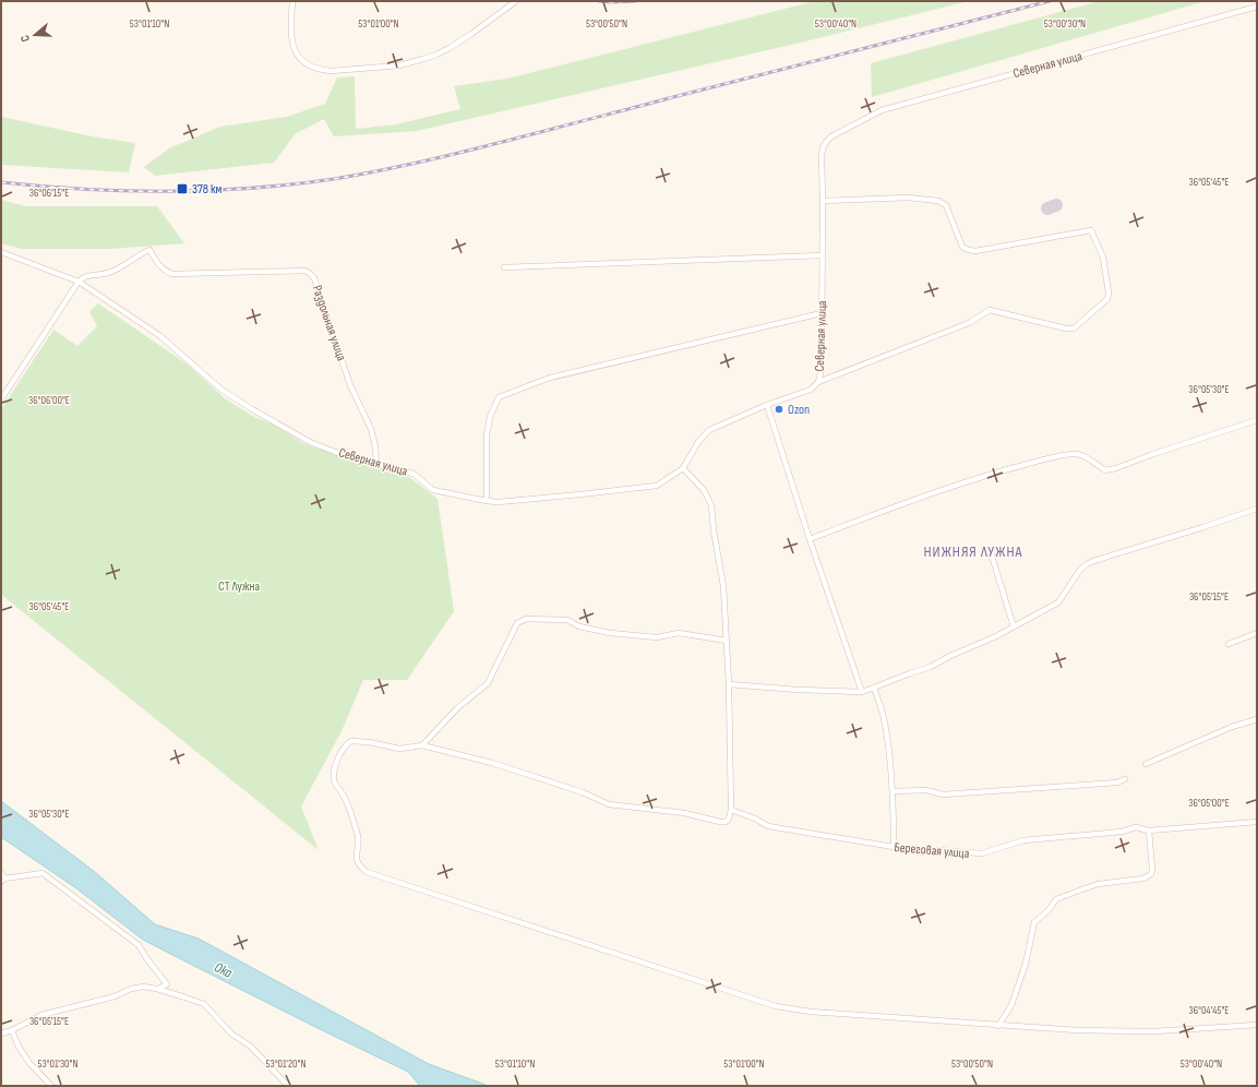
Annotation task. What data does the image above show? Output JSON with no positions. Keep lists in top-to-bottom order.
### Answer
{
  "streets": {
    "street": ["Северная улица", "Раздольная улица", "Береговая улица"]
  },
  "crossings": [
    ["Северная улица", "Раздольная улица"]
  ],
  "districts": ["НИЖНЯЯ ЛУЖНА"],
  "water": ["Ока"],
  "parks": ["СТ Лужна"],
  "places": {
    "transit": ["378 км"],
    "other": ["Ozon"]
  },
  "north": "left",
  "coordinates": [
    "53°00'30\"N",
    "53°01'10\"N",
    "53°01'00\"N",
    "53°00'50\"N",
    "53°00'40\"N",
    "36°05'45\"E",
    "36°06'15\"E",
    "36°05'30\"E",
    "36°06'00\"E",
    "36°05'15\"E",
    "36°05'00\"E",
    "36°04'45\"E",
    "53°01'30\"N",
    "53°01'20\"N"
  ]
}
